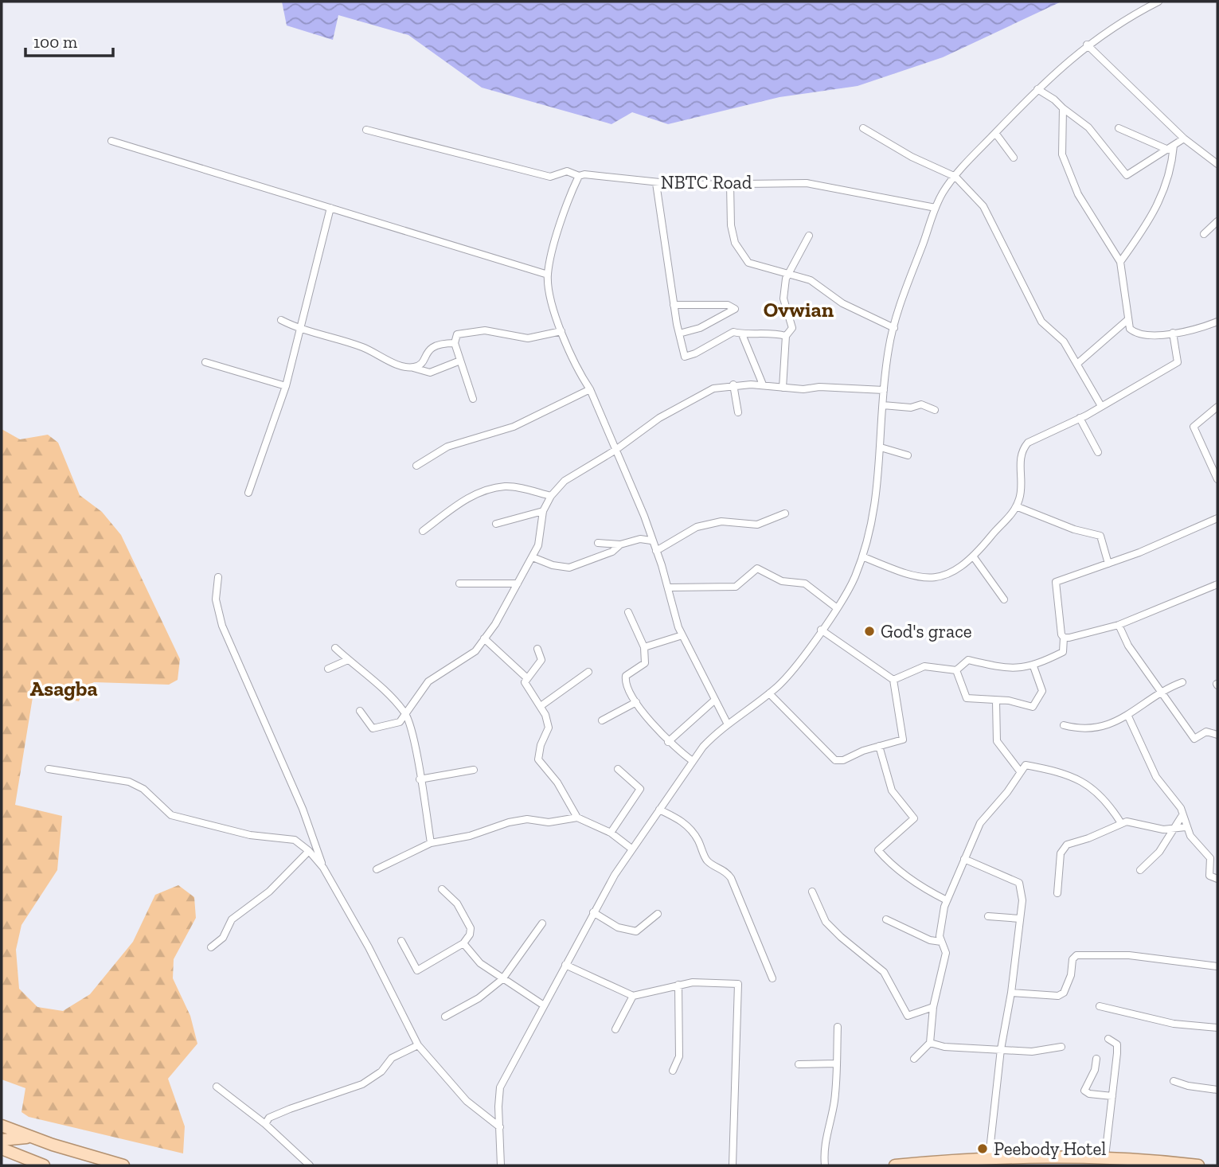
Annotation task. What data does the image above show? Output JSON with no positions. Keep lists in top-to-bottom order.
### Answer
{
  "streets": {
    "street": ["NBTC Road"]
  },
  "districts": ["Ovwian", "Asagba"],
  "places": ["God's grace", "Peebody Hotel"],
  "scale_bar": "100 m"
}
